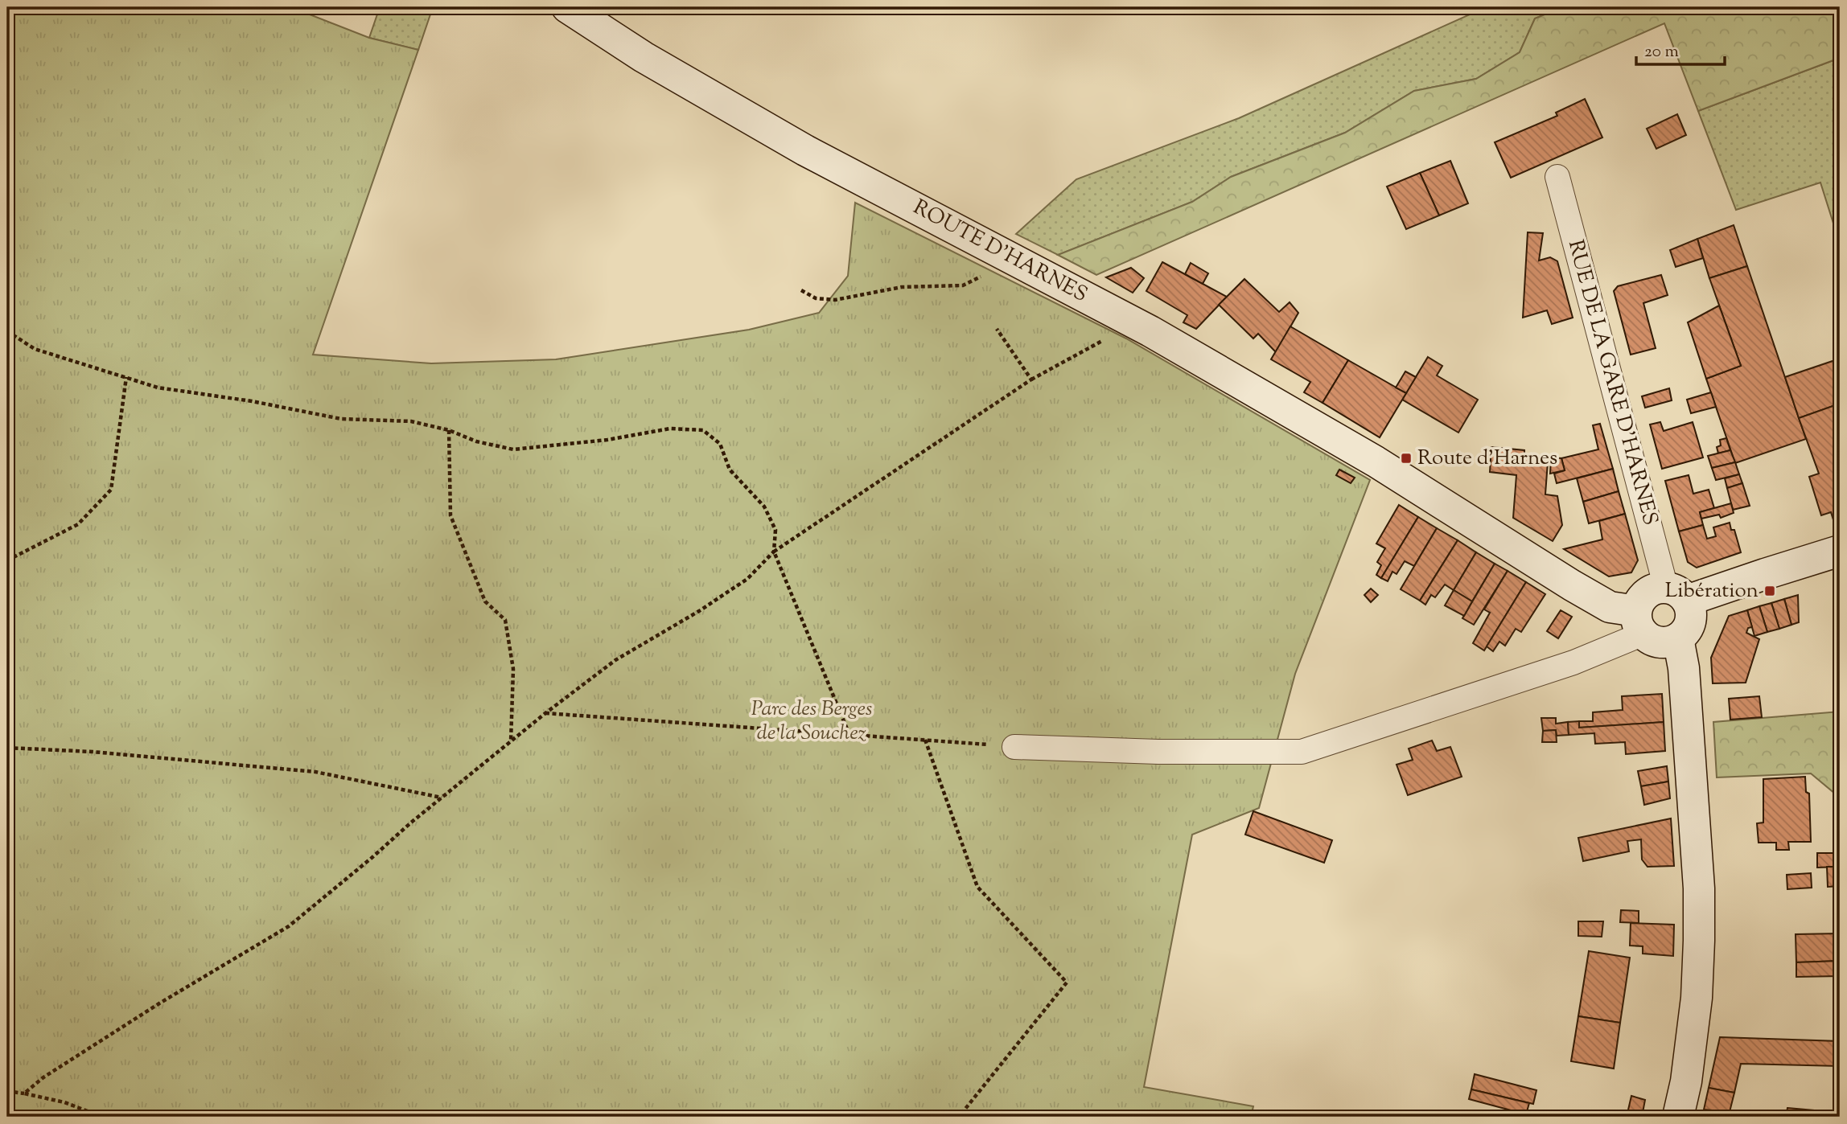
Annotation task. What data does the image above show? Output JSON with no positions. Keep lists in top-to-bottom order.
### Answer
{
  "streets": {
    "main road": ["ROUTE D'HARNES"],
    "street": ["RUE DE LA GARE D'HARNES"]
  },
  "crossings": [
    ["ROUTE D'HARNES", "RUE DE LA GARE D'HARNES"]
  ],
  "parks": ["Parc des Berges de la Souchez"],
  "places": {
    "transit": ["Route d'Harnes", "Libération"]
  },
  "scale_bar": "20 m"
}
